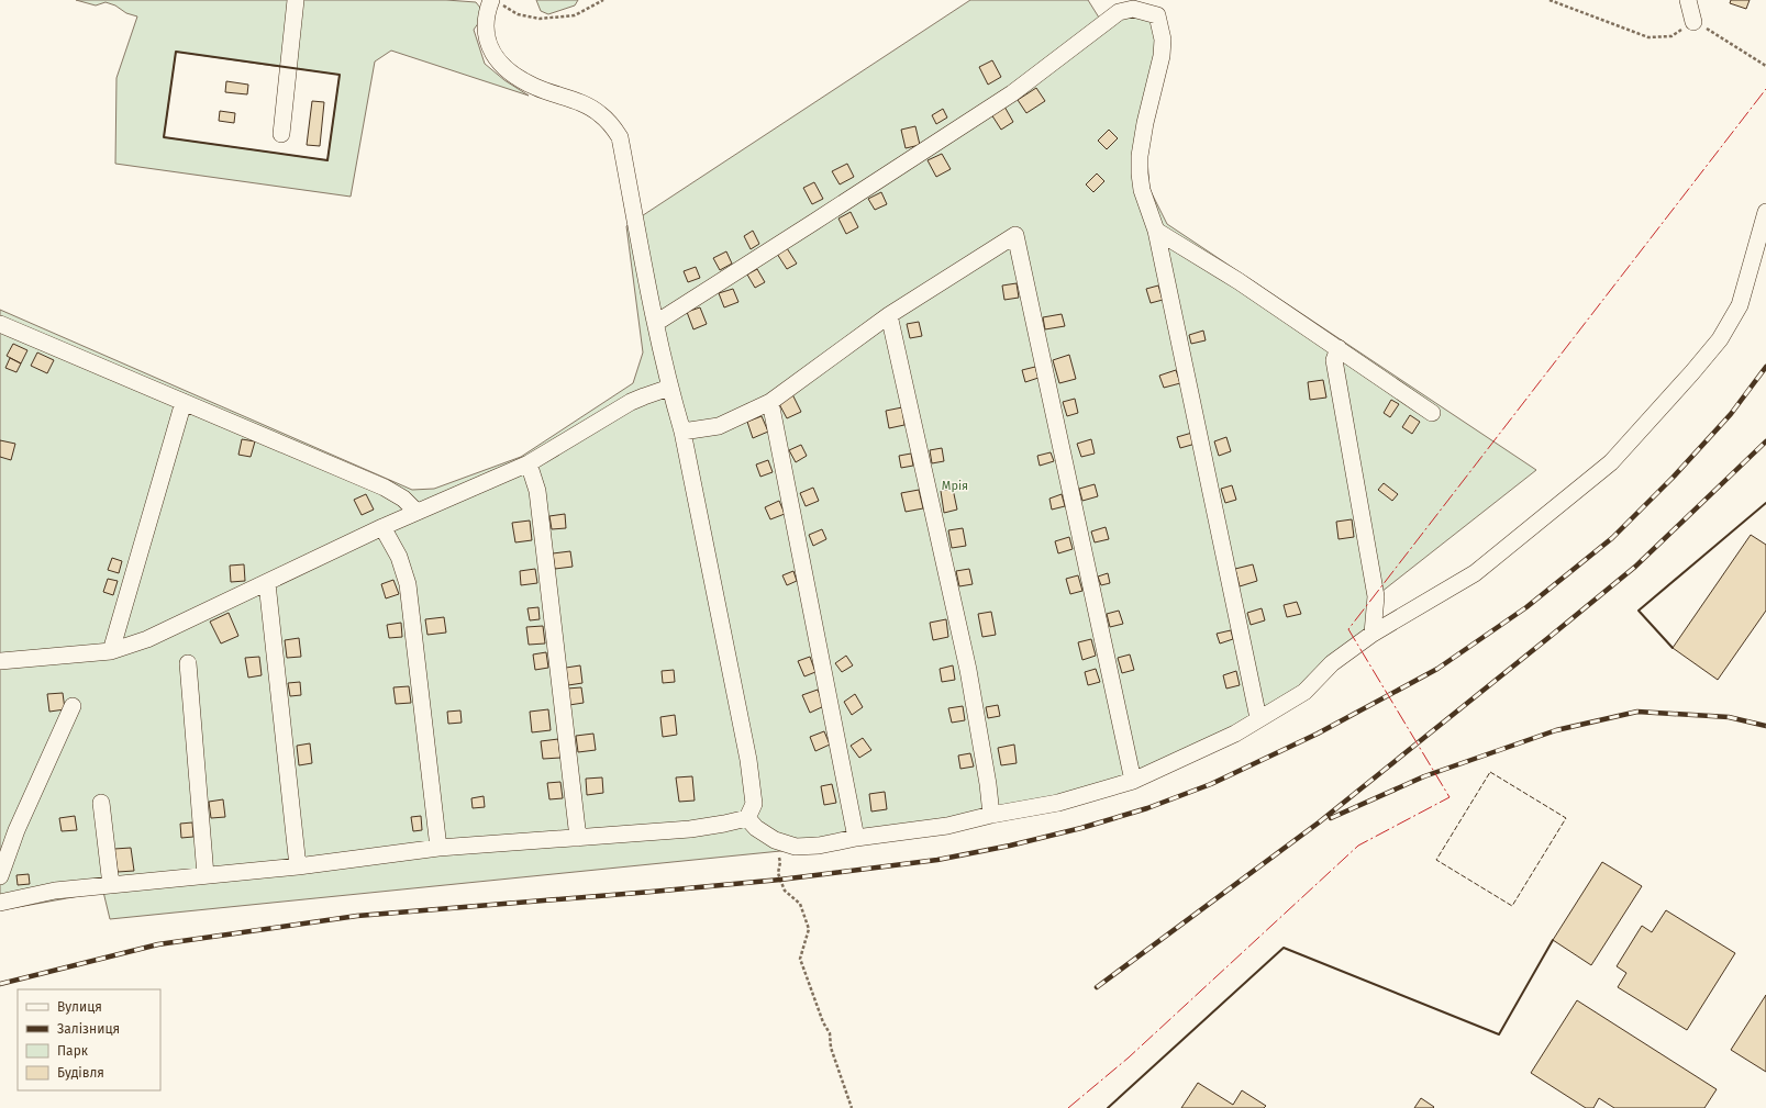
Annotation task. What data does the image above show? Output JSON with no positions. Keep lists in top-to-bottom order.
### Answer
{
  "parks": ["Мрія"],
  "legend": [
    "Вулиця",
    "Залізниця",
    "Парк",
    "Будівля"
  ]
}
